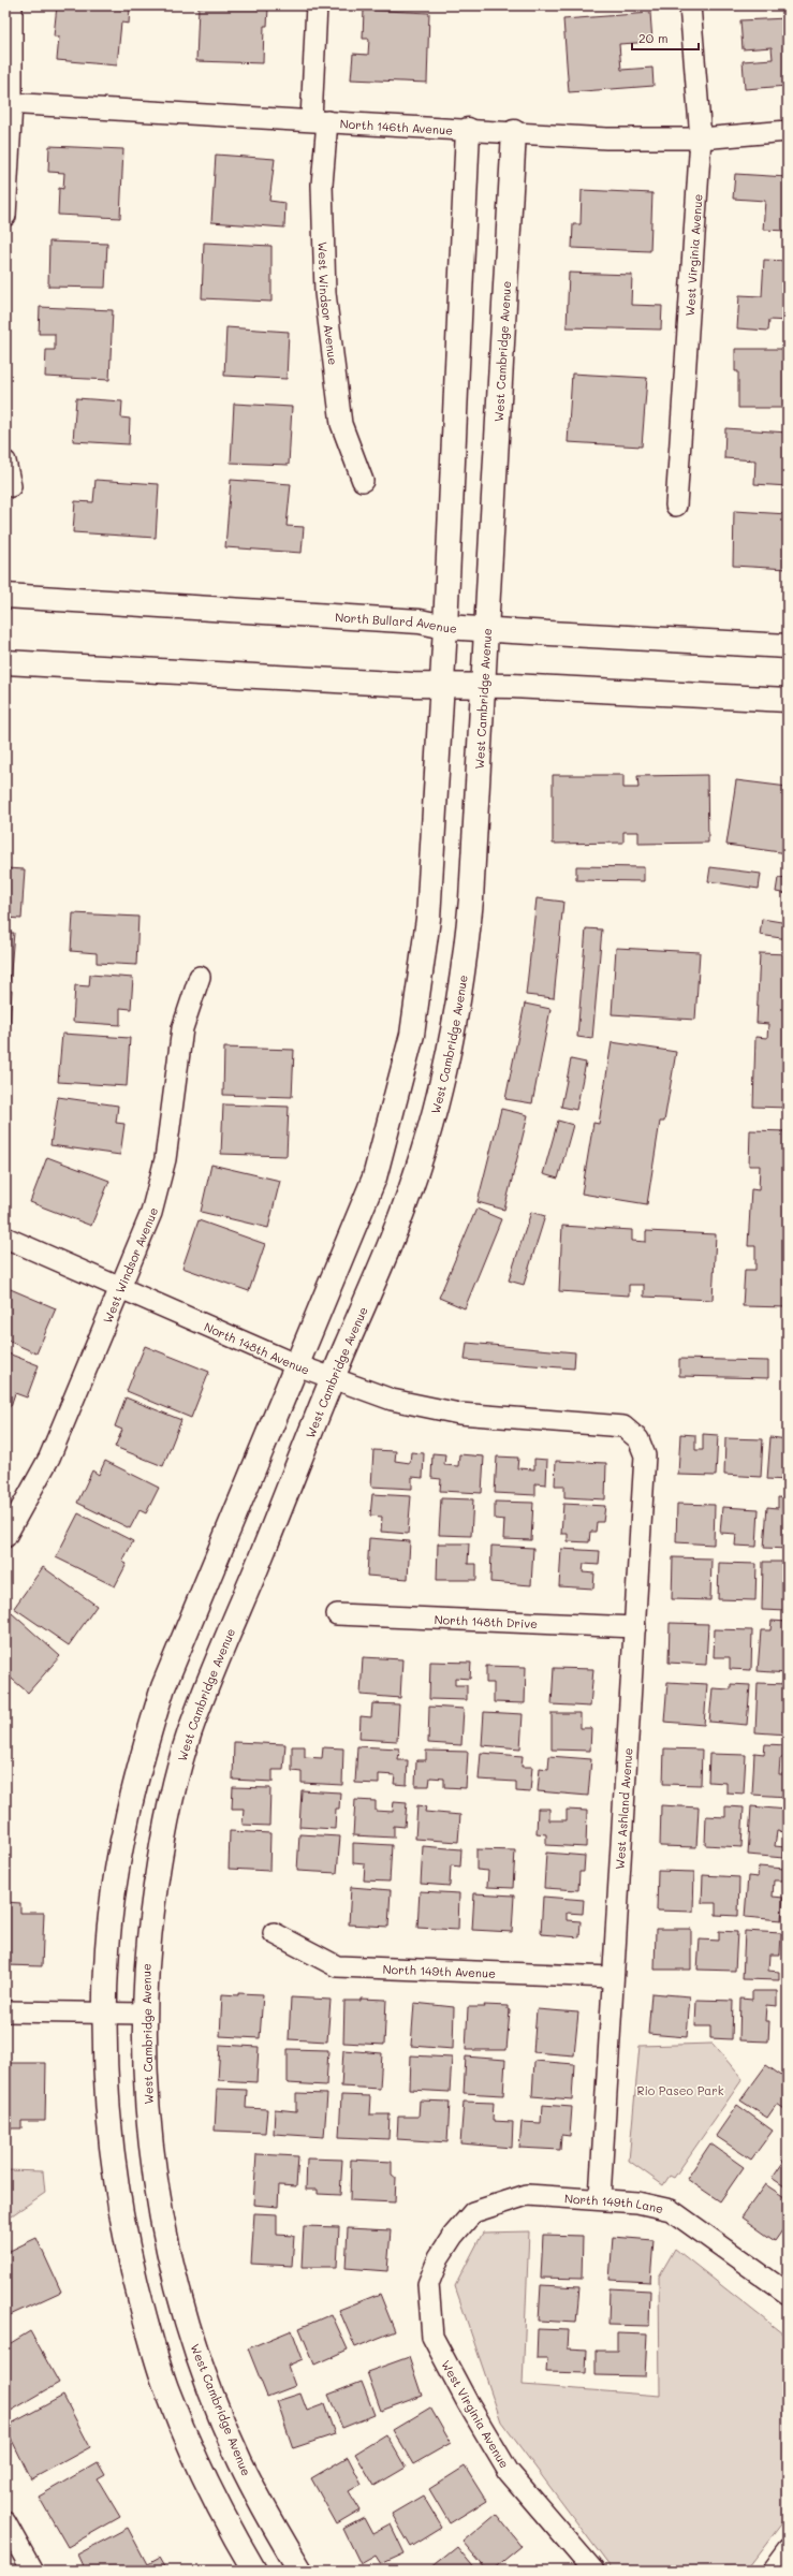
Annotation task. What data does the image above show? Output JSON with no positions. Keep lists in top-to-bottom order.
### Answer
{
  "streets": {
    "street": [
      "North 146th Avenue",
      "West Virginia Avenue",
      "West Windsor Avenue",
      "West Cambridge Avenue",
      "North Bullard Avenue",
      "North 148th Avenue",
      "North 148th Drive",
      "West Ashland Avenue",
      "North 149th Avenue",
      "North 149th Lane"
    ]
  },
  "crossings": [
    ["North 146th Avenue", "West Virginia Avenue"],
    ["North 146th Avenue", "West Windsor Avenue"],
    ["North 146th Avenue", "West Cambridge Avenue"],
    ["West Virginia Avenue", "North 149th Lane"],
    ["West Windsor Avenue", "North 148th Avenue"],
    ["West Cambridge Avenue", "North Bullard Avenue"],
    ["West Cambridge Avenue", "North 148th Avenue"],
    ["North 148th Avenue", "West Ashland Avenue"],
    ["North 148th Drive", "West Ashland Avenue"],
    ["West Ashland Avenue", "North 149th Avenue"],
    ["West Ashland Avenue", "North 149th Lane"]
  ],
  "parks": ["Rio Paseo Park"],
  "scale_bar": "20 m"
}
